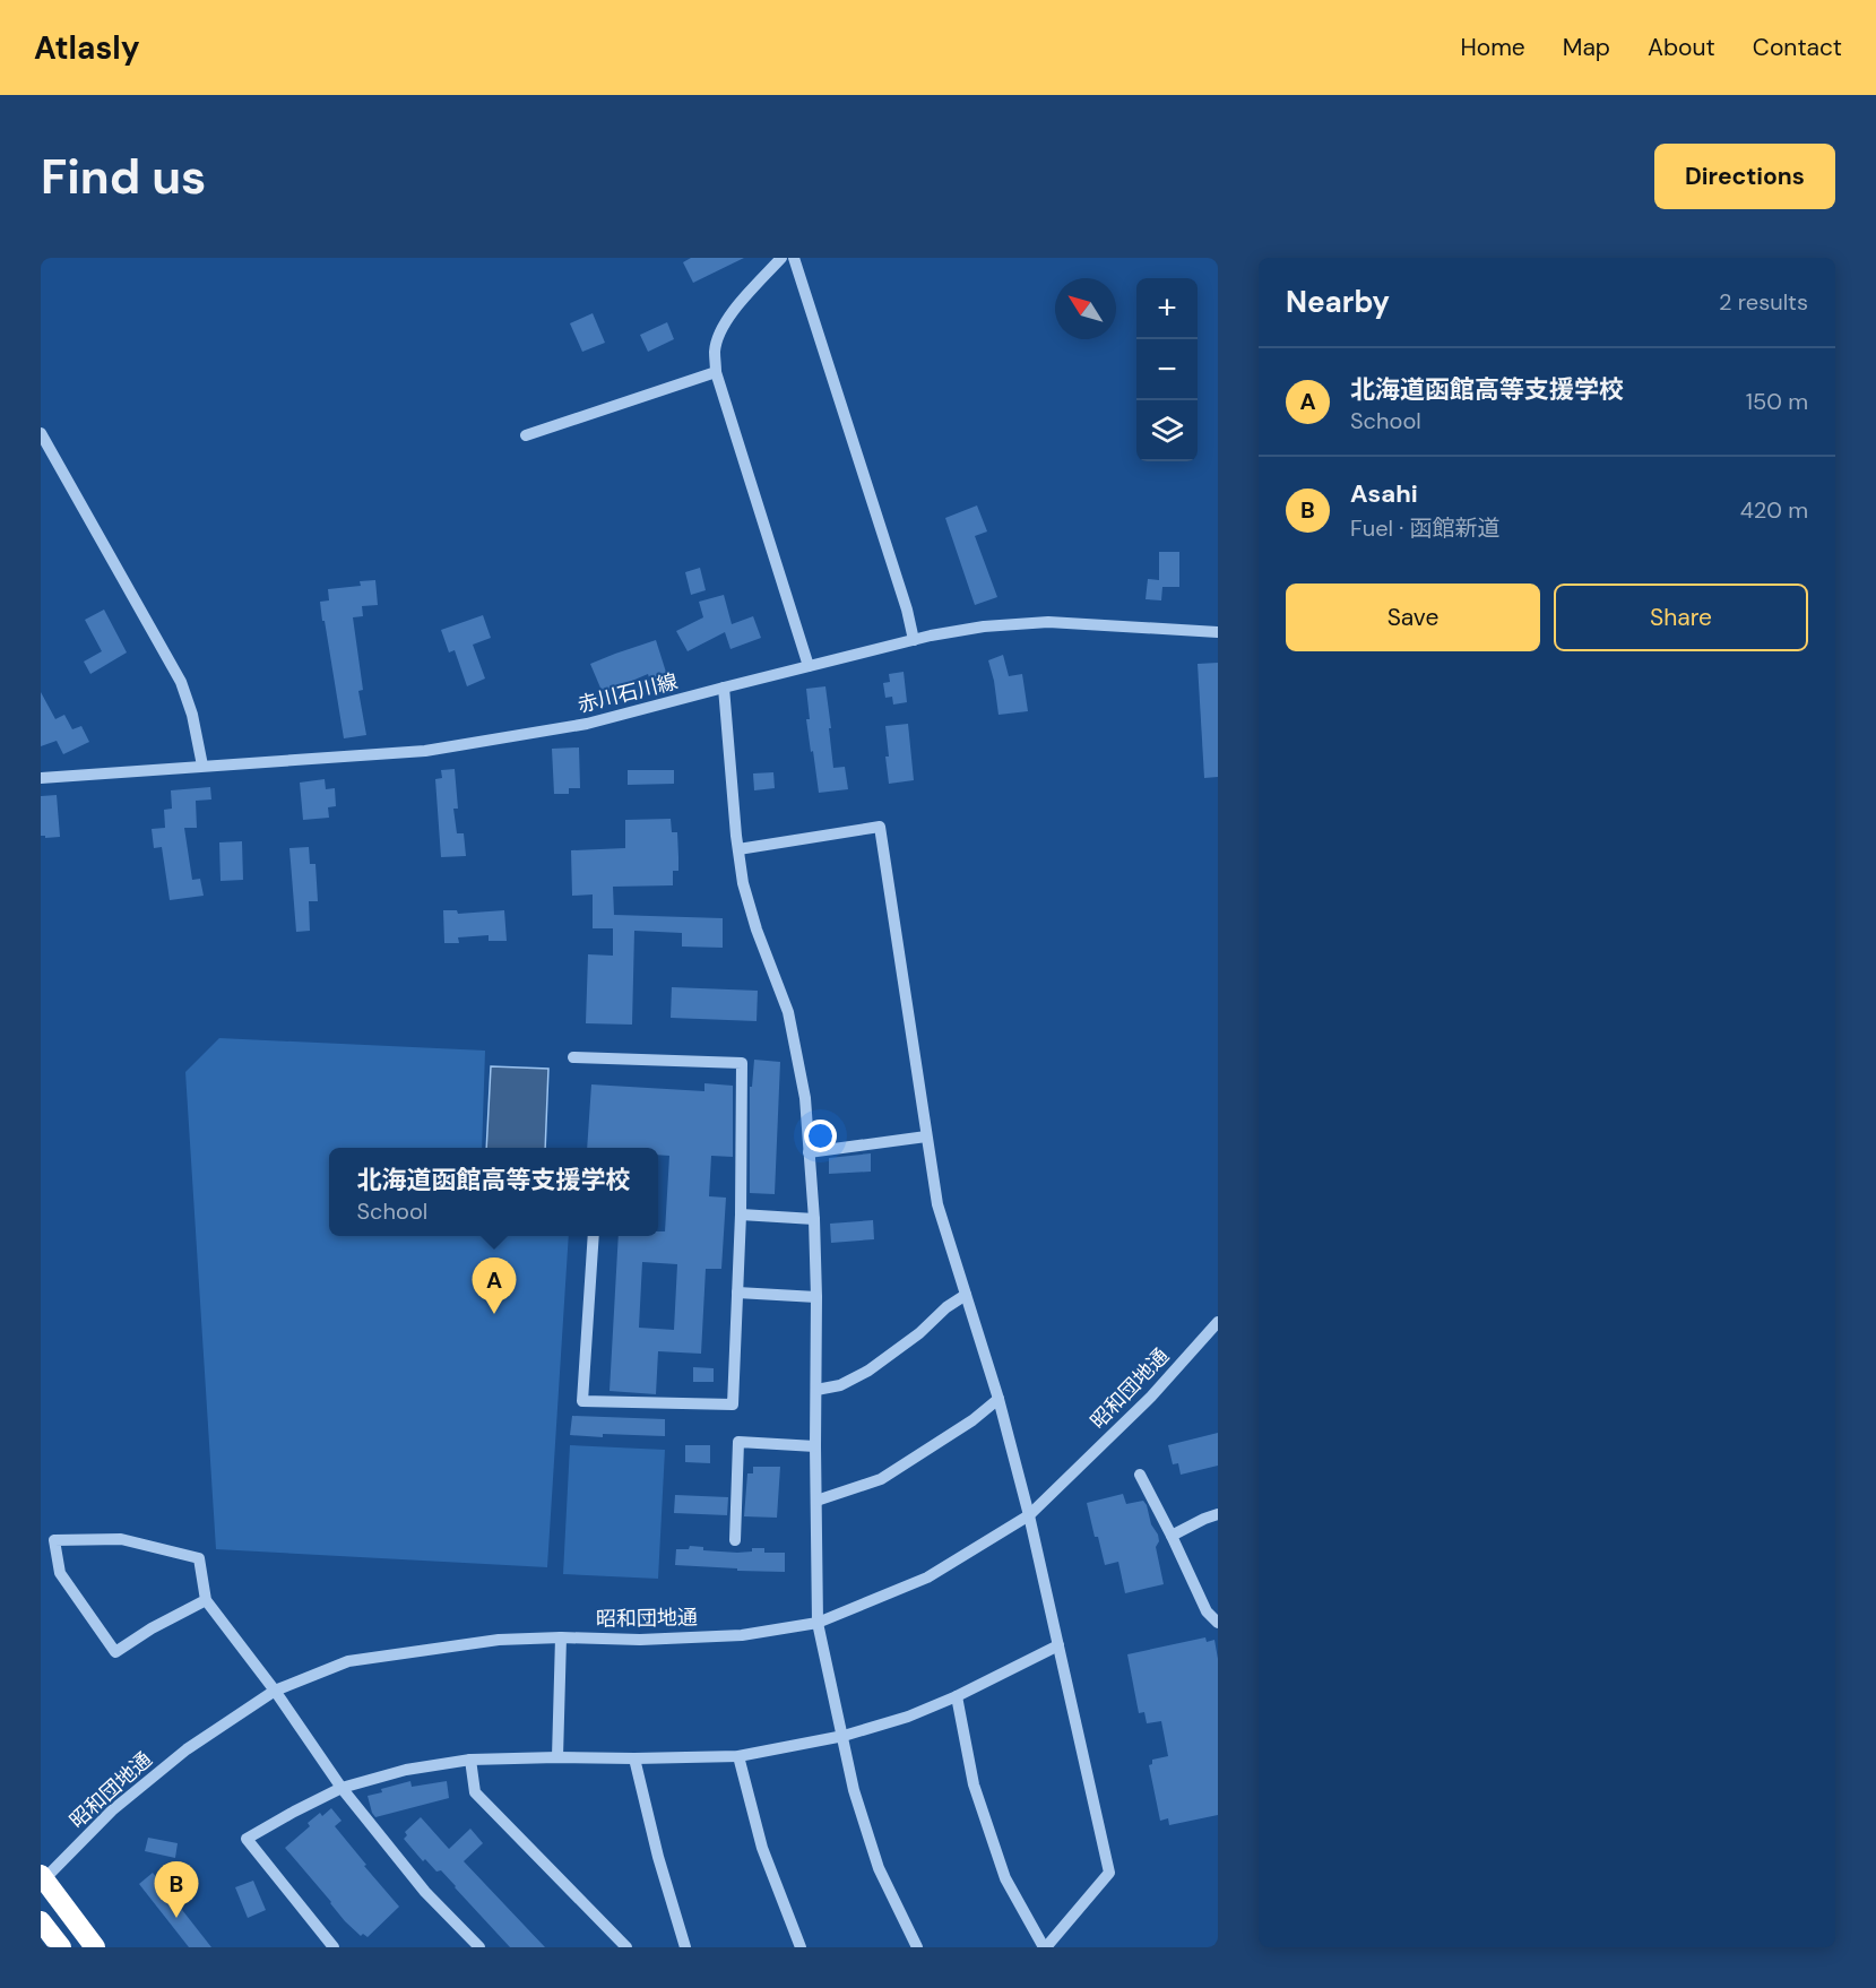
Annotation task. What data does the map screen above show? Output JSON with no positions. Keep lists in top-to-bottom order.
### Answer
{
  "streets": {
    "street": ["赤川石川線", "昭和団地通"]
  },
  "north": "top left",
  "page": {
    "header": "Atlasly",
    "nav": [
      "Home",
      "Map",
      "About",
      "Contact"
    ],
    "buttons": [
      "Directions",
      ["Save", "Share"]
    ],
    "title": "Find us",
    "heading": ["Nearby", "2 results"],
    "map_buttons": ["+", "−"],
    "list": [
      {
        "mark": "A",
        "name": "北海道函館高等支援学校",
        "note": "School",
        "value": "150 m"
      },
      {
        "mark": "B",
        "name": "Asahi",
        "note": "Fuel · 函館新道",
        "value": "420 m"
      }
    ],
    "popup": ["北海道函館高等支援学校", "School"],
    "pins": ["A", "B"]
  }
}
